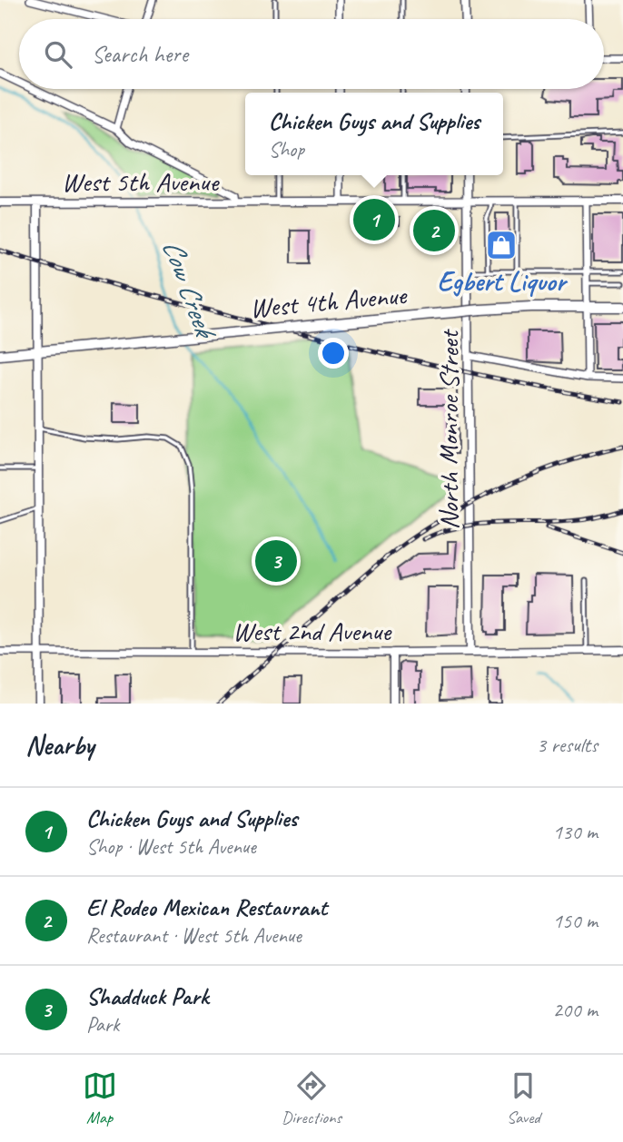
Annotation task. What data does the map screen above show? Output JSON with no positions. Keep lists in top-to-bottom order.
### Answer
{
  "streets": {
    "main road": ["West 4th Avenue"],
    "street": ["West 5th Avenue", "North Monroe Street", "West 2nd Avenue"]
  },
  "crossings": [
    ["West 5th Avenue", "North Monroe Street"],
    ["North Monroe Street", "West 2nd Avenue"]
  ],
  "water": ["Cow Creek"],
  "places": {
    "shop": ["Egbert Liquor"]
  },
  "page": {
    "search": "Search here",
    "popup": ["Chicken Guys and Supplies", "Shop"],
    "pins": ["1", "2", "3"],
    "heading": ["Nearby", "3 results"],
    "list": [
      {
        "mark": "1",
        "name": "Chicken Guys and Supplies",
        "note": "Shop · West 5th Avenue",
        "value": "130 m"
      },
      {
        "mark": "2",
        "name": "El Rodeo Mexican Restaurant",
        "note": "Restaurant · West 5th Avenue",
        "value": "150 m"
      },
      {
        "mark": "3",
        "name": "Shadduck Park",
        "note": "Park",
        "value": "200 m"
      }
    ],
    "nav": ["Map", "Directions", "Saved"]
  }
}
